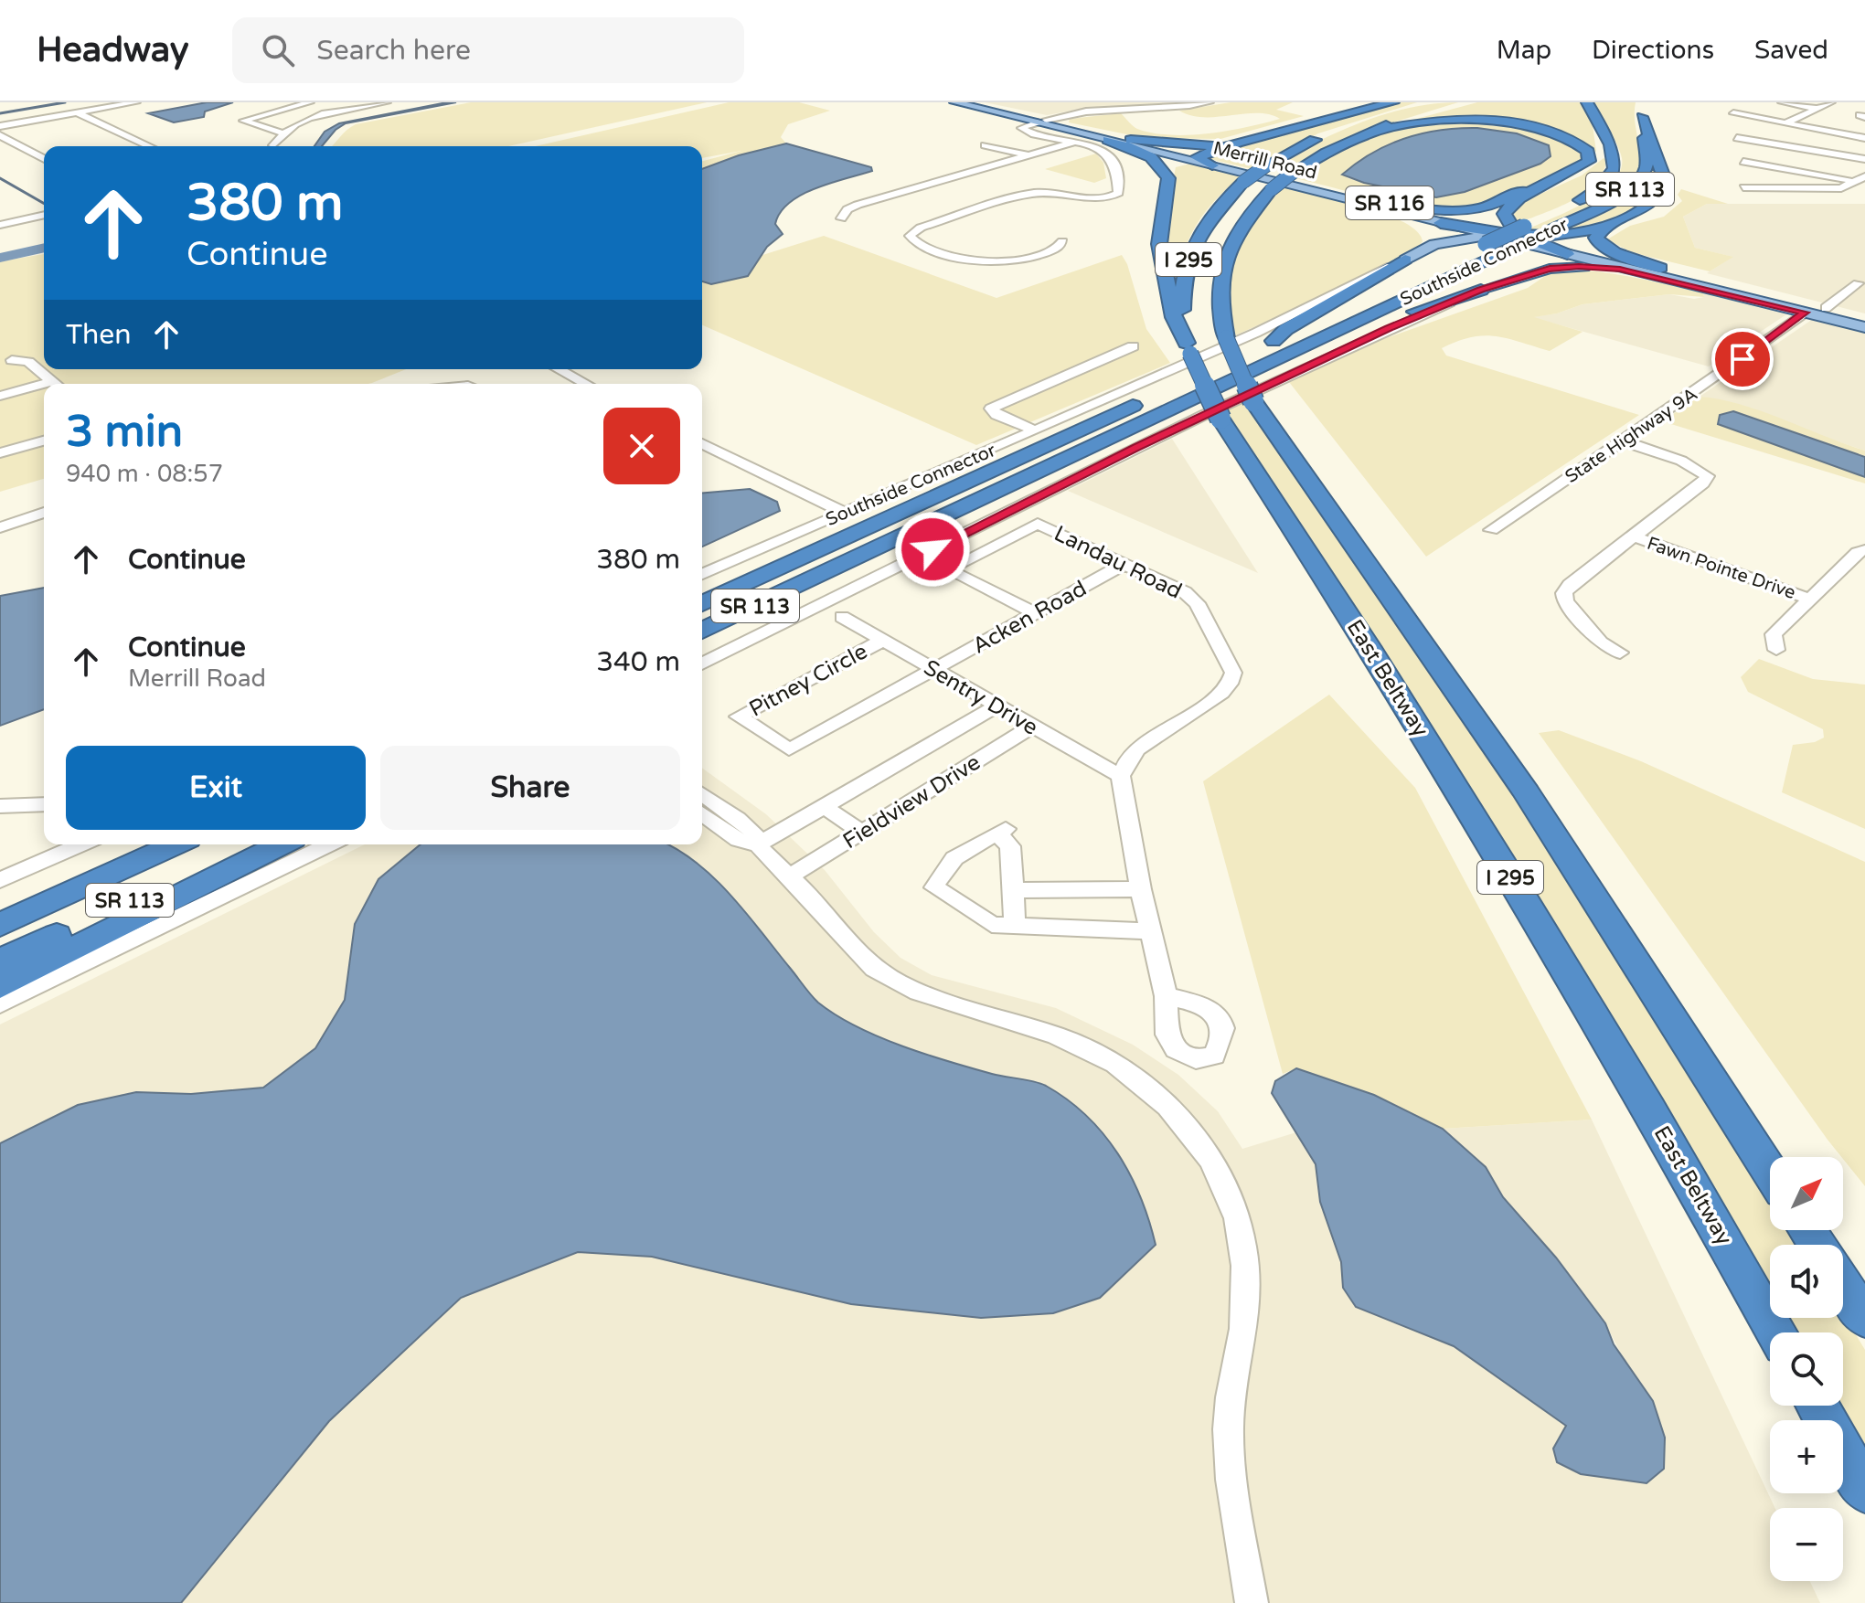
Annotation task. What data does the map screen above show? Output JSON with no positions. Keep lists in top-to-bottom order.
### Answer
{
  "streets": {
    "highway": [
      "SR 113",
      "I 295",
      "Southside Connector",
      "East Beltway"
    ],
    "main road": ["Merrill Road", "SR 116"],
    "street": [
      "State Highway 9A",
      "Landau Road",
      "Fawn Pointe Drive",
      "Acken Road",
      "Pitney Circle",
      "Sentry Drive",
      "Fieldview Drive"
    ]
  },
  "crossings": [
    ["Merrill Road", "Southside Connector"],
    ["Landau Road", "Acken Road"],
    ["Landau Road", "Sentry Drive"],
    ["Acken Road", "Pitney Circle"],
    ["Acken Road", "Sentry Drive"],
    ["Pitney Circle", "Sentry Drive"],
    ["Sentry Drive", "Fieldview Drive"]
  ],
  "north": "top right",
  "page": {
    "header": "Headway",
    "search": "Search here",
    "nav": ["Map", "Directions", "Saved"],
    "turn": ["380 m", "Continue"],
    "then": "Then",
    "heading": ["3 min", "940 m · 08:57"],
    "list": [
      {
        "name": "Continue",
        "value": "380 m"
      },
      {
        "name": "Continue",
        "note": "Merrill Road",
        "value": "340 m"
      }
    ],
    "buttons": ["Exit", "Share"],
    "map_buttons": ["+", "−"]
  }
}
